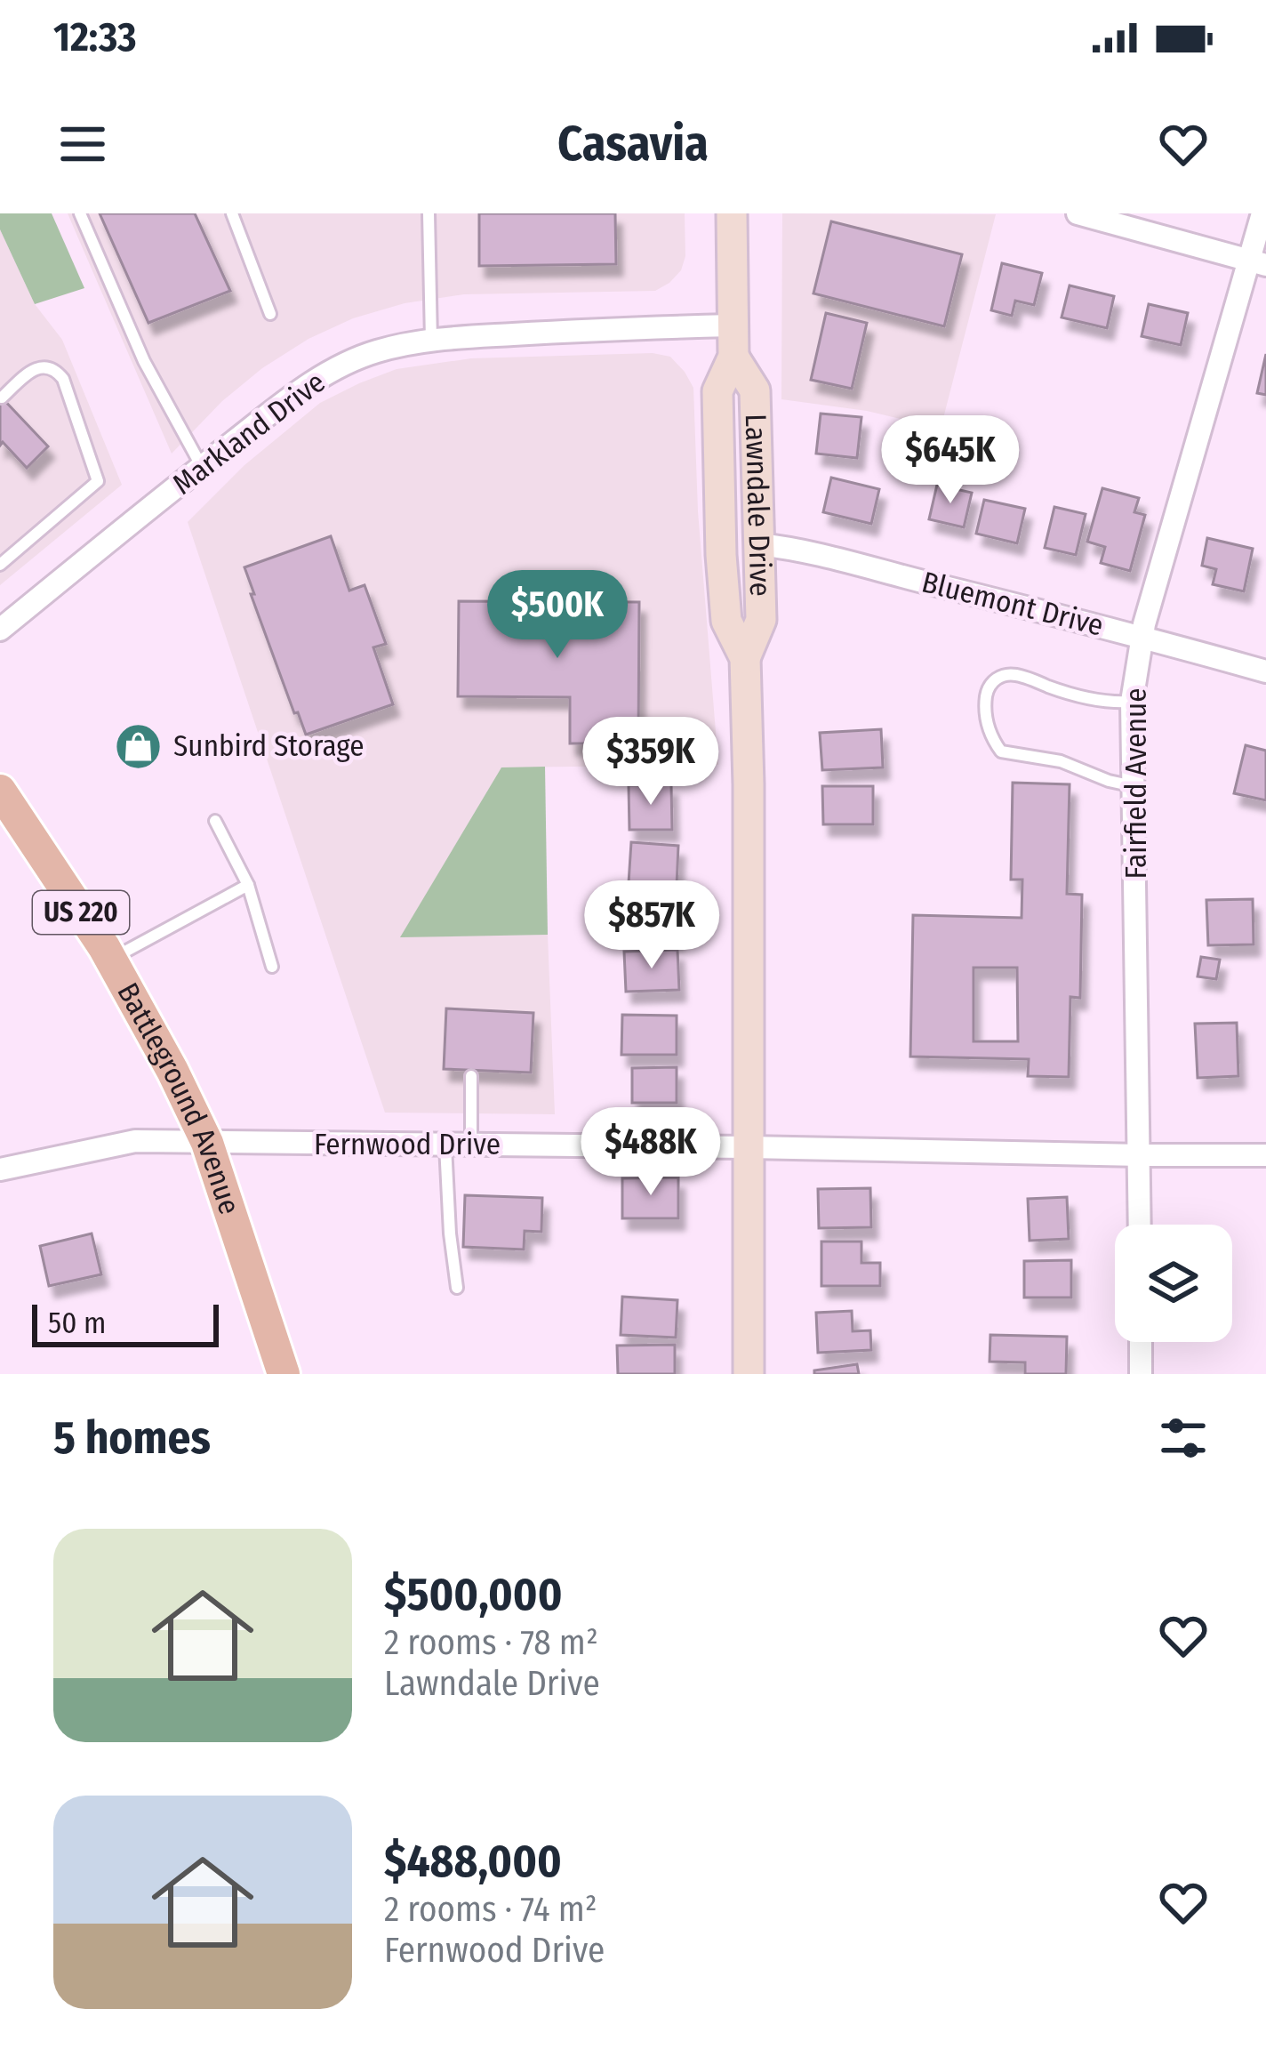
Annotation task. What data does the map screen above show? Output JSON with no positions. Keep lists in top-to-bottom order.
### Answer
{
  "streets": {
    "main road": ["Lawndale Drive", "US 220", "Battleground Avenue"],
    "street": [
      "Markland Drive",
      "Bluemont Drive",
      "Fairfield Avenue",
      "Fernwood Drive"
    ]
  },
  "crossings": [
    ["Markland Drive", "Lawndale Drive"],
    ["Lawndale Drive", "Bluemont Drive"],
    ["Lawndale Drive", "Fernwood Drive"],
    ["Bluemont Drive", "Fairfield Avenue"],
    ["Fairfield Avenue", "Fernwood Drive"],
    ["Battleground Avenue", "Fernwood Drive"]
  ],
  "places": {
    "shop": ["Sunbird Storage"]
  },
  "scale_bar": "50 m",
  "page": {
    "status": "12:33",
    "header": "Casavia",
    "price": [
      "$645K",
      "$500K",
      "$359K",
      "$857K",
      "$488K"
    ],
    "scale": "50 m",
    "heading": "5 homes",
    "list": [
      {
        "name": "$500,000",
        "note": "2 rooms · 78 m² · Lawndale Drive"
      },
      {
        "name": "$488,000",
        "note": "2 rooms · 74 m² · Fernwood Drive"
      }
    ]
  }
}
